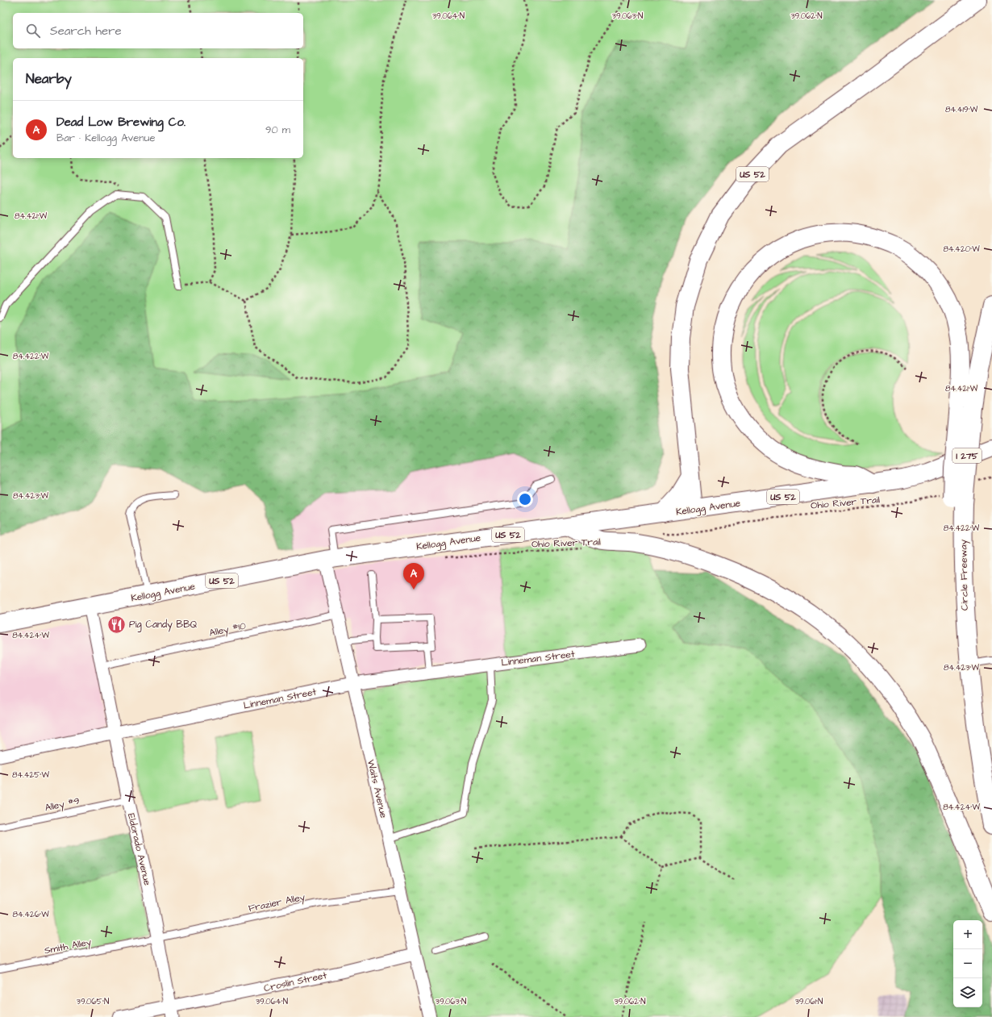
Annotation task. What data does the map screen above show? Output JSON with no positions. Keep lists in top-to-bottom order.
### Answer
{
  "streets": {
    "main road": [
      "US 52",
      "I 275",
      "Kellogg Avenue",
      "Circle Freeway"
    ],
    "street": [
      "Linneman Street",
      "Waits Avenue",
      "Eldorado Avenue",
      "Croslin Street"
    ],
    "lane": [
      "Alley #10",
      "Alley #9",
      "Frazier Alley",
      "Smith Alley"
    ],
    "path": ["Ohio River Trail"]
  },
  "crossings": [
    ["US 52", "Kellogg Avenue"],
    ["Ohio River Trail", "Circle Freeway"],
    ["Kellogg Avenue", "Waits Avenue"],
    ["Kellogg Avenue", "Eldorado Avenue"],
    ["Alley #10", "Waits Avenue"],
    ["Alley #10", "Eldorado Avenue"],
    ["Linneman Street", "Waits Avenue"],
    ["Linneman Street", "Eldorado Avenue"],
    ["Waits Avenue", "Frazier Alley"],
    ["Waits Avenue", "Croslin Street"],
    ["Alley #9", "Eldorado Avenue"],
    ["Eldorado Avenue", "Frazier Alley"],
    ["Eldorado Avenue", "Smith Alley"],
    ["Eldorado Avenue", "Croslin Street"],
    ["Frazier Alley", "Smith Alley"]
  ],
  "places": {
    "restaurant": ["Pig Candy BBQ"]
  },
  "page": {
    "search": "Search here",
    "heading": "Nearby",
    "list": [
      {
        "mark": "A",
        "name": "Dead Low Brewing Co.",
        "note": "Bar · Kellogg Avenue",
        "value": "90 m"
      }
    ],
    "pins": "A",
    "map_buttons": ["+", "−"]
  },
  "coordinates": [
    "39.064°N",
    "39.063°N",
    "39.062°N",
    "84.419°W",
    "84.421°W",
    "84.420°W",
    "84.422°W",
    "84.423°W",
    "84.424°W",
    "84.425°W",
    "84.426°W",
    "39.065°N",
    "39.061°N"
  ]
}
